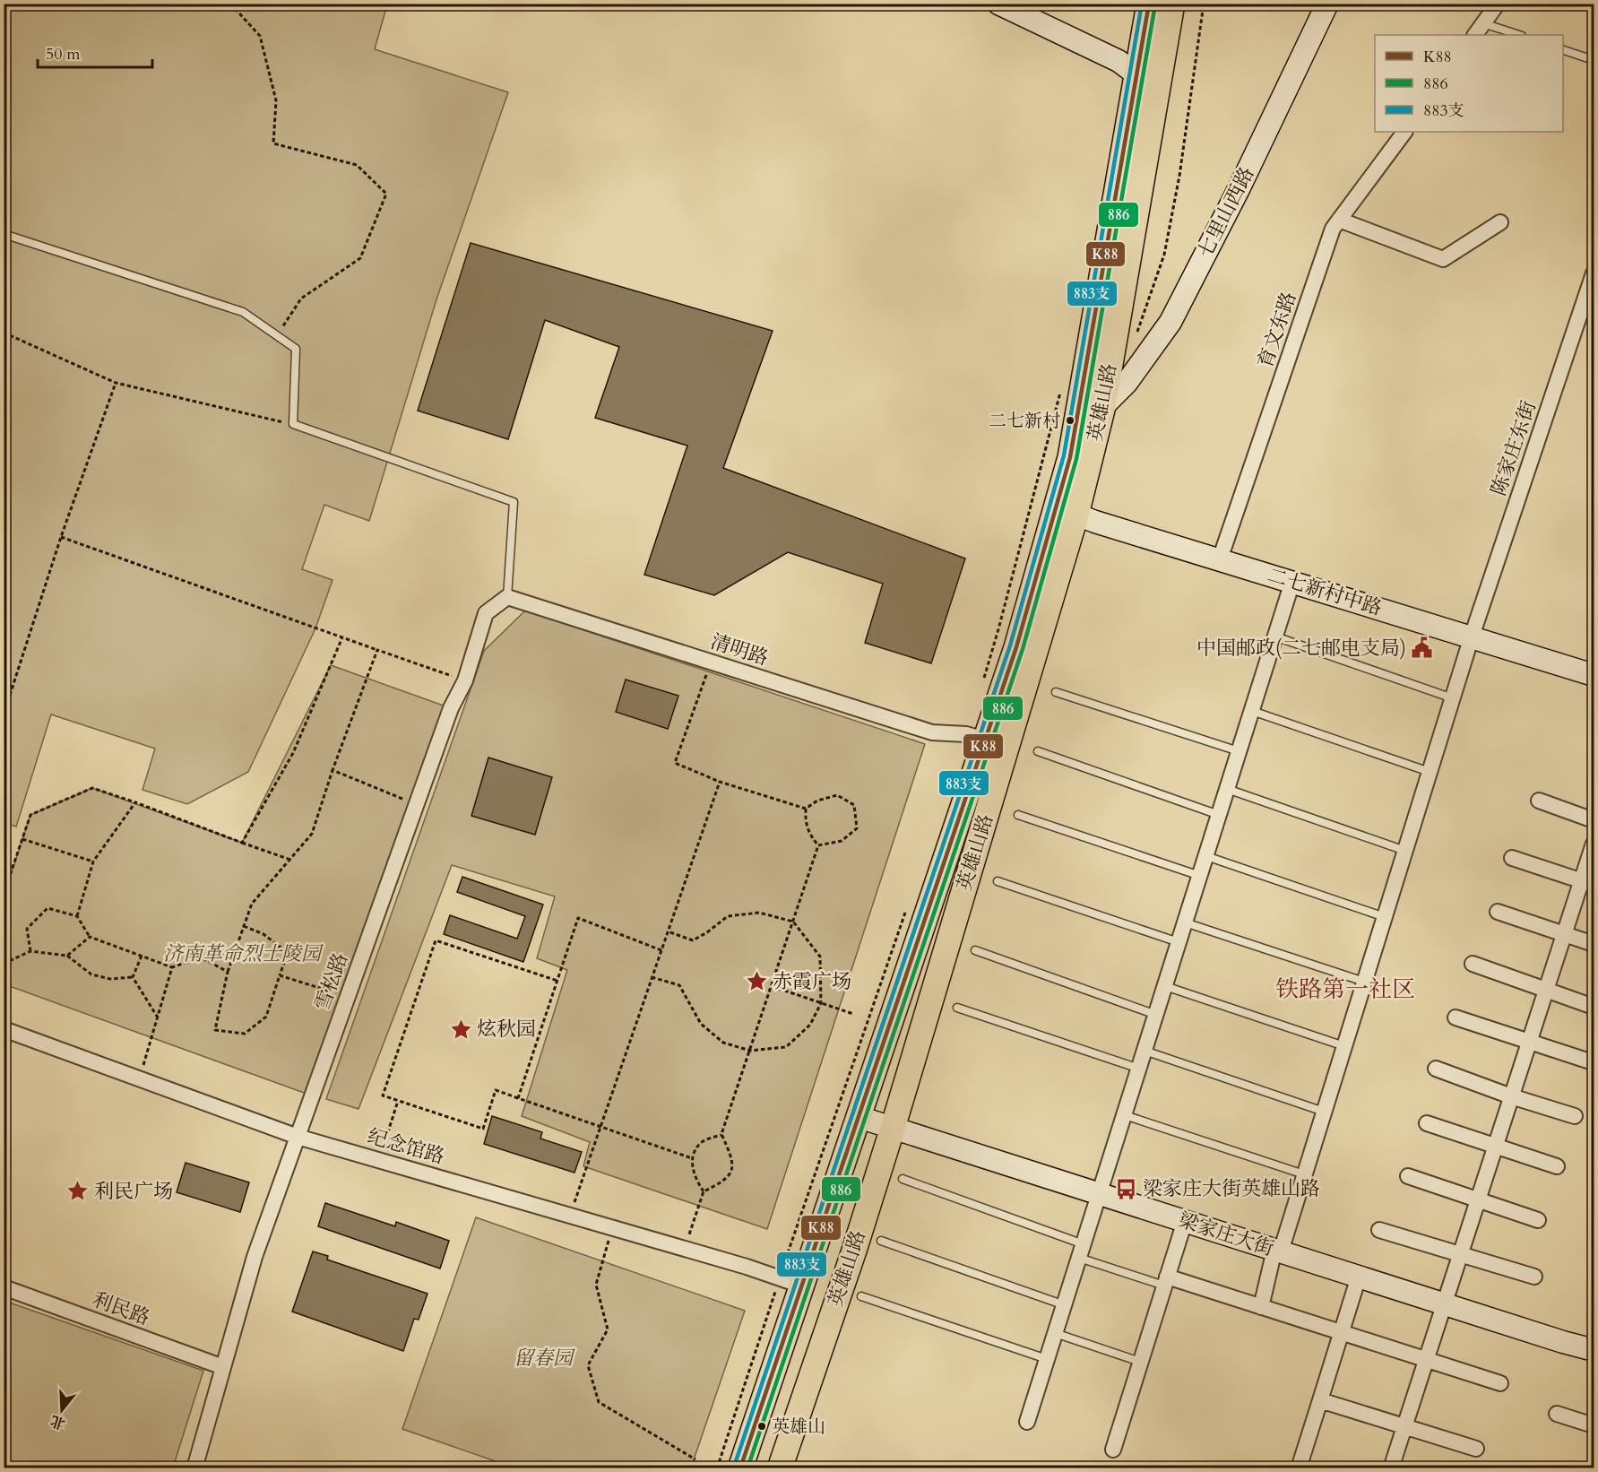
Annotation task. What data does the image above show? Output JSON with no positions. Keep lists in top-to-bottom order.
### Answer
{
  "streets": {
    "main road": ["英雄山路"],
    "street": [
      "七里山西路",
      "育文东路",
      "陈家庄东街",
      "二七新村中路",
      "清明路",
      "雪松路",
      "纪念馆路",
      "梁家庄大街",
      "利民路"
    ]
  },
  "crossings": [
    ["七里山西路", "英雄山路"],
    ["育文东路", "二七新村中路"],
    ["英雄山路", "二七新村中路"],
    ["英雄山路", "清明路"],
    ["英雄山路", "纪念馆路"],
    ["英雄山路", "梁家庄大街"],
    ["陈家庄东街", "二七新村中路"],
    ["陈家庄东街", "梁家庄大街"],
    ["清明路", "雪松路"],
    ["雪松路", "纪念馆路"],
    ["雪松路", "利民路"]
  ],
  "districts": ["铁路第一社区"],
  "parks": ["济南革命烈士陵园", "留春园"],
  "places": {
    "other": ["二七新村", "英雄山"],
    "public building": ["中国邮政(二七邮电支局)"],
    "place": ["赤霞广场", "炫秋园", "利民广场"],
    "bus stop": ["梁家庄大街英雄山路"]
  },
  "lines": ["transit line K88", "transit line 883支", "transit line 886"],
  "legend": ["K88", "886", "883支"],
  "scale_bar": "50 m",
  "north": "bottom"
}
